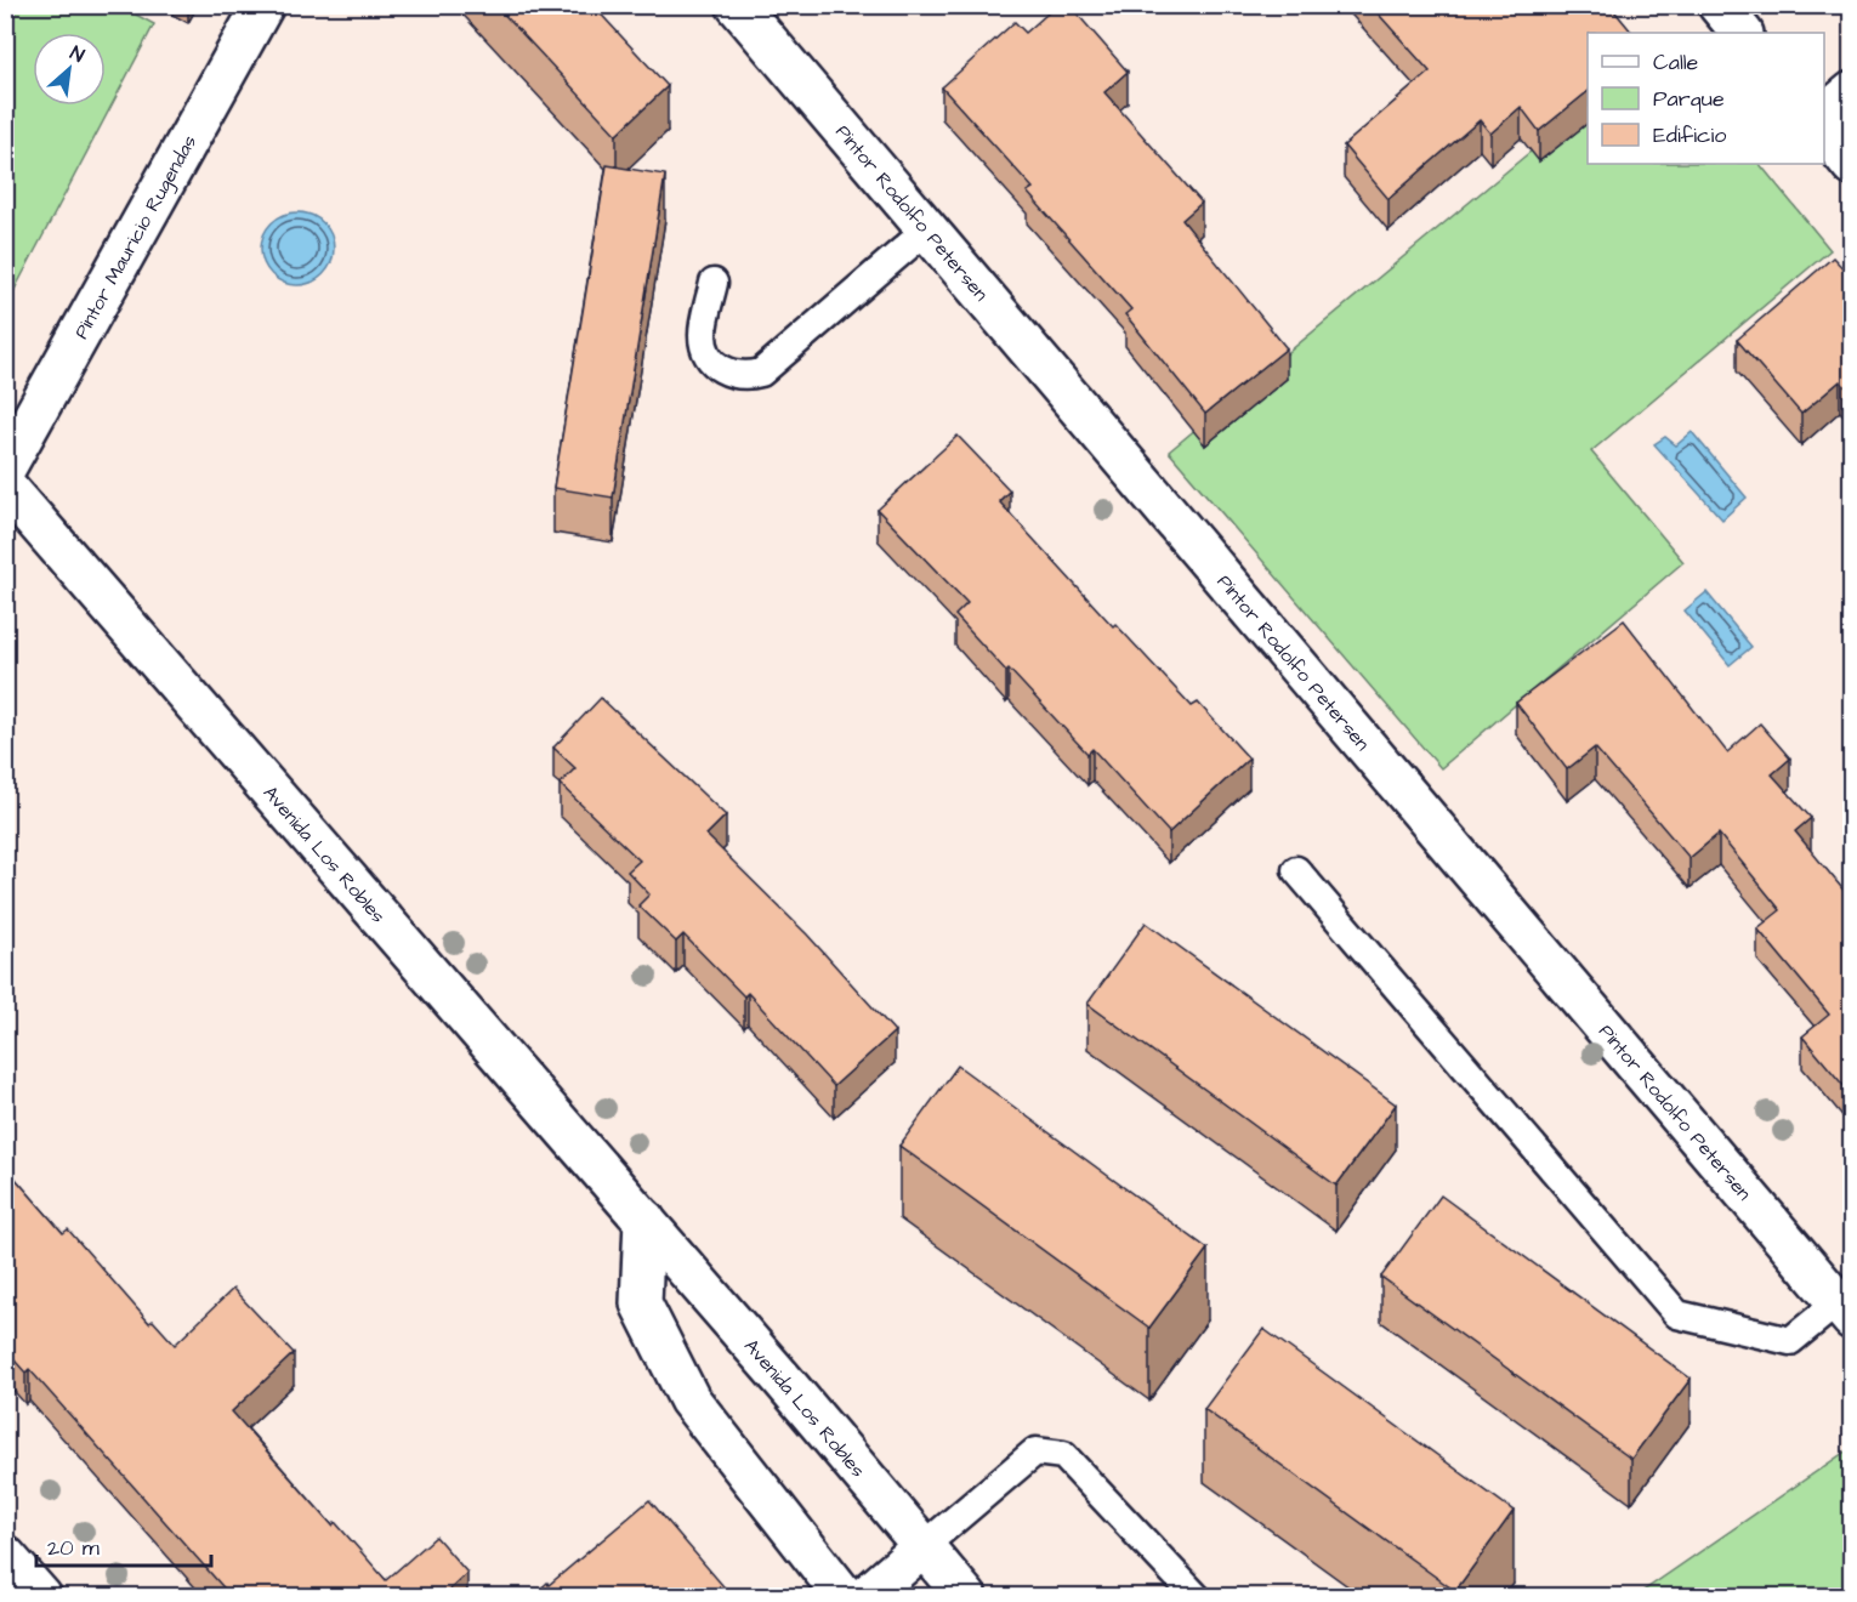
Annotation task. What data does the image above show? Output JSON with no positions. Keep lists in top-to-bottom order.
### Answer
{
  "streets": {
    "street": ["Pintor Rodolfo Petersen", "Pintor Mauricio Rugendas", "Avenida Los Robles"]
  },
  "legend": ["Calle", "Parque", "Edificio"],
  "scale_bar": "20 m",
  "north": "top right"
}
